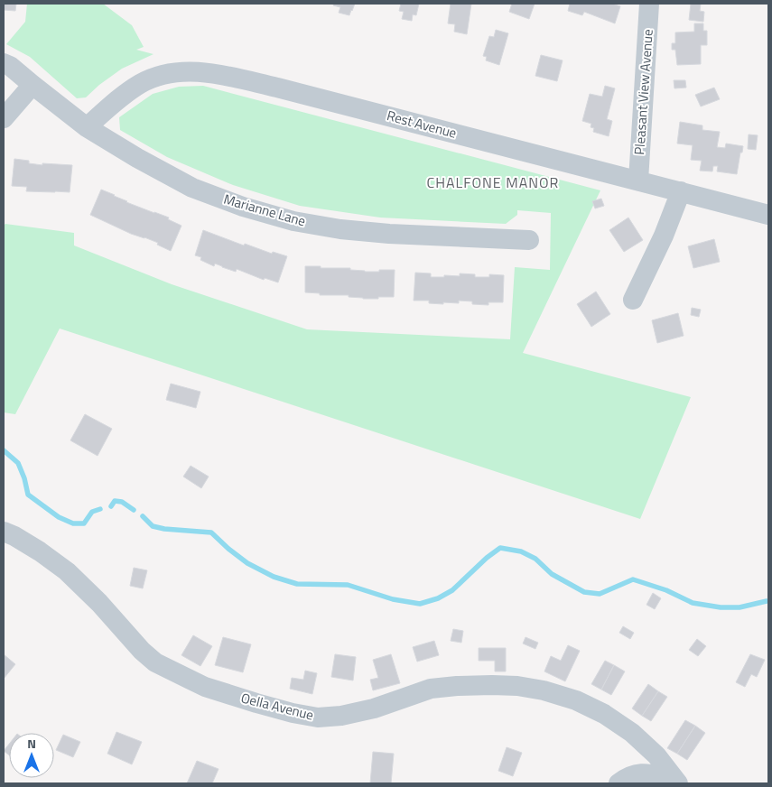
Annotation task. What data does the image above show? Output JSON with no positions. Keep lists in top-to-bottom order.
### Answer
{
  "streets": {
    "street": [
      "Pleasant View Avenue",
      "Rest Avenue",
      "Marianne Lane",
      "Oella Avenue"
    ]
  },
  "crossings": [
    ["Pleasant View Avenue", "Rest Avenue"],
    ["Rest Avenue", "Marianne Lane"]
  ],
  "districts": ["CHALFONE MANOR"],
  "north": "top"
}
